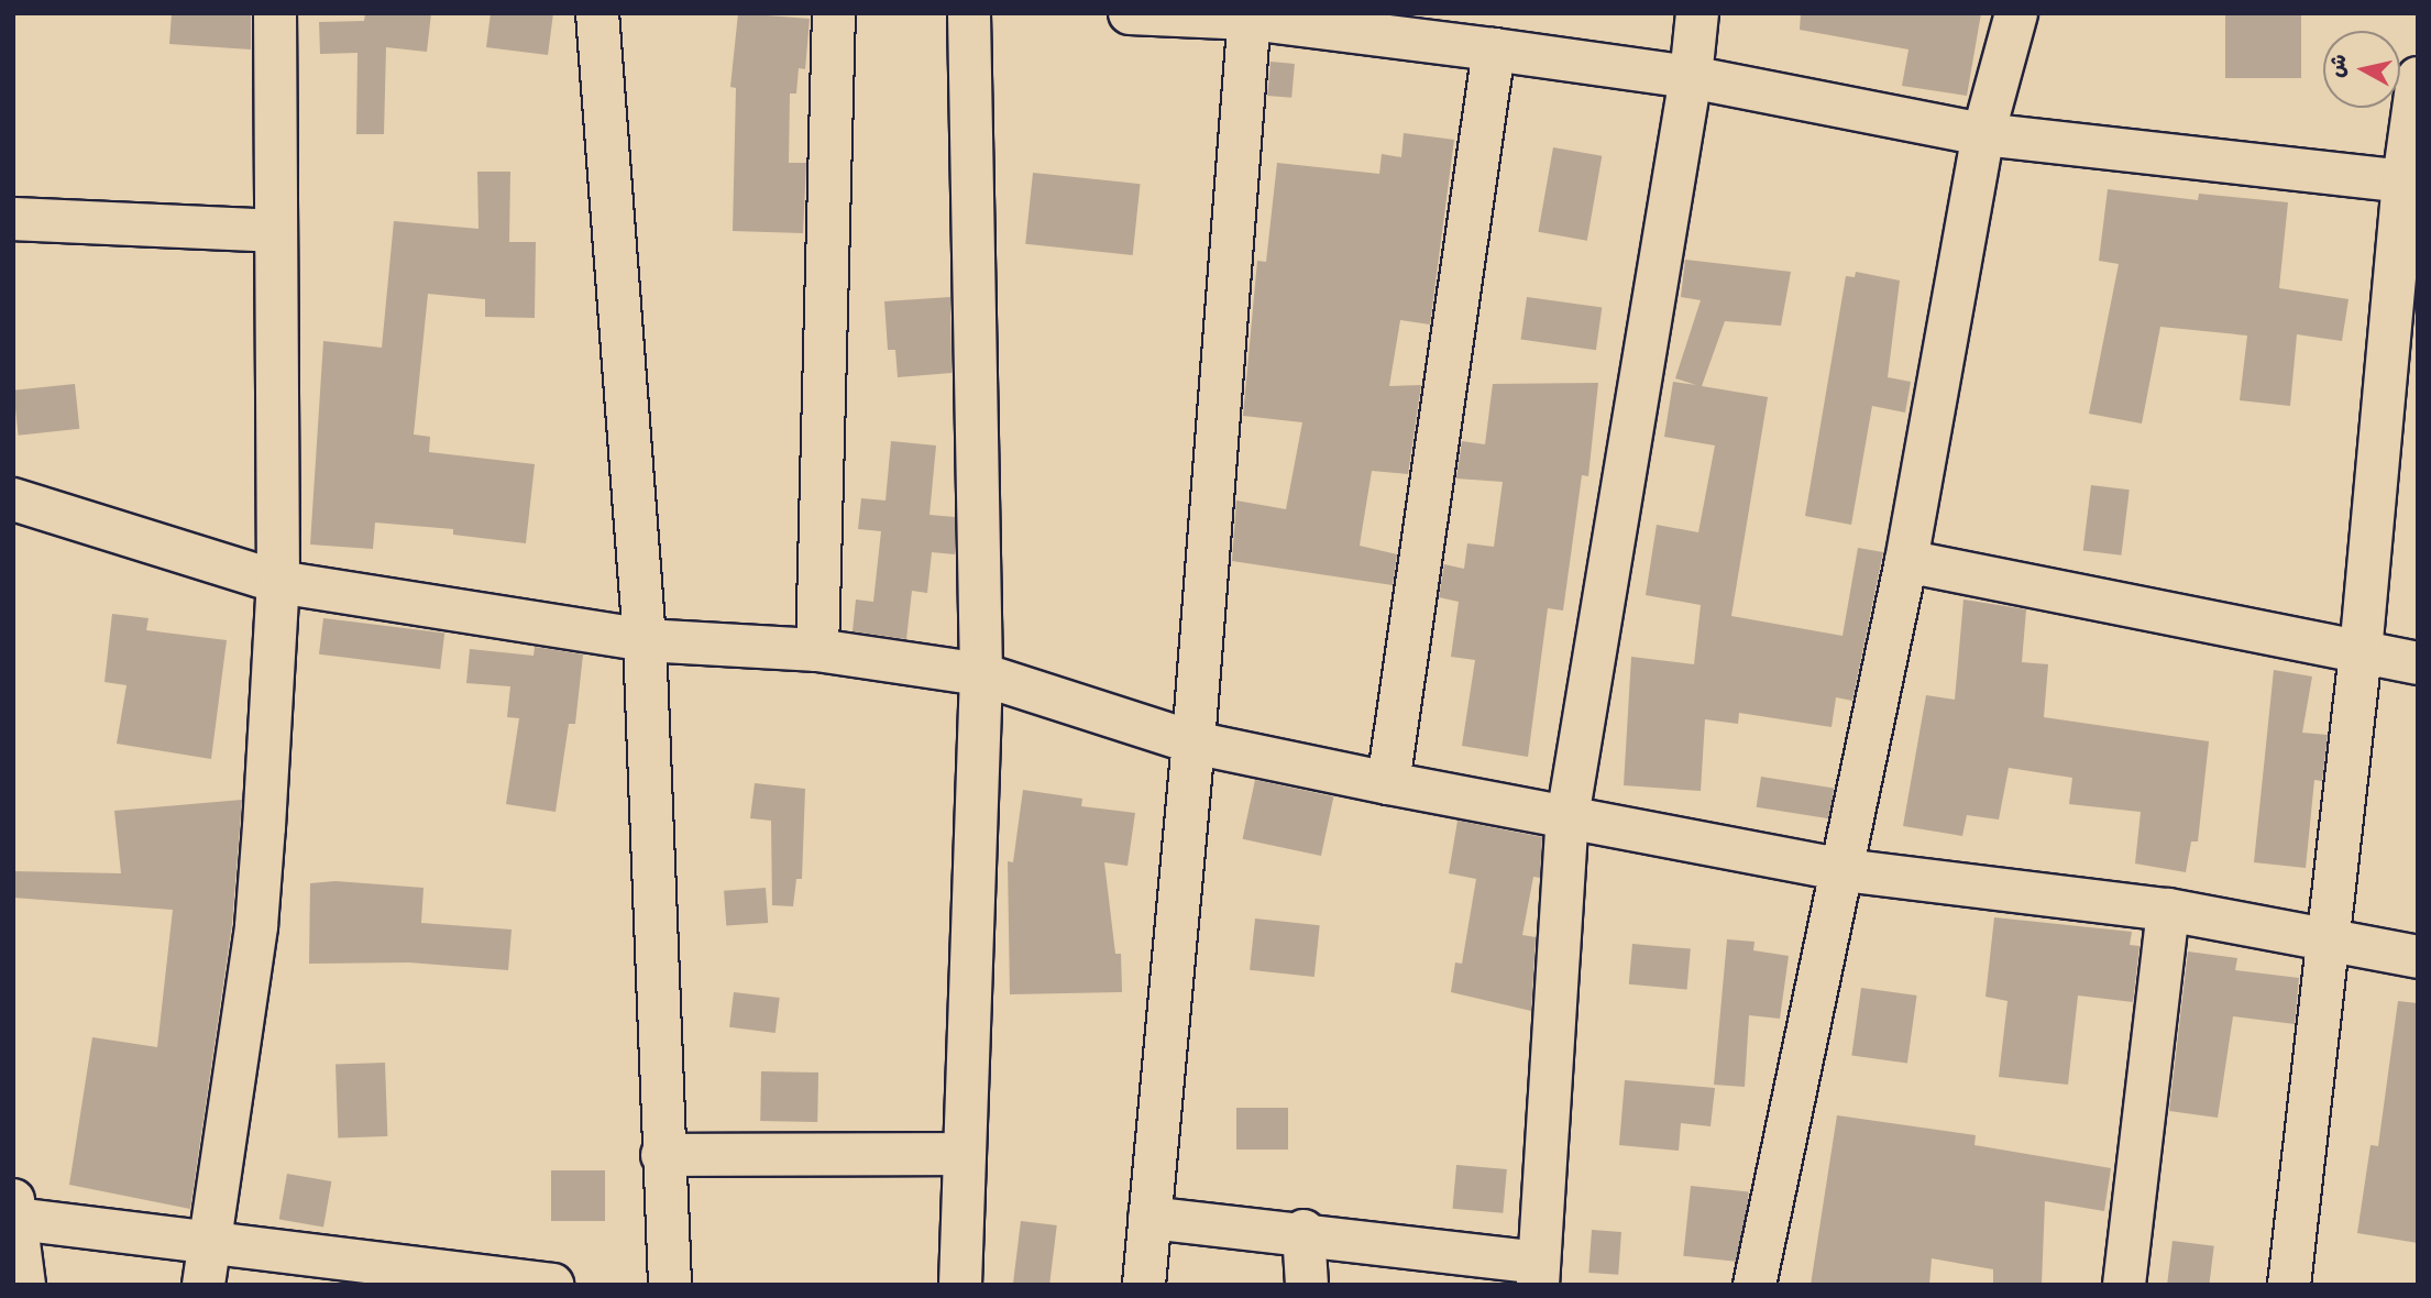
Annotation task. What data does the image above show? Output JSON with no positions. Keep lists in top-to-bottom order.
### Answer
{
  "north": "left"
}
